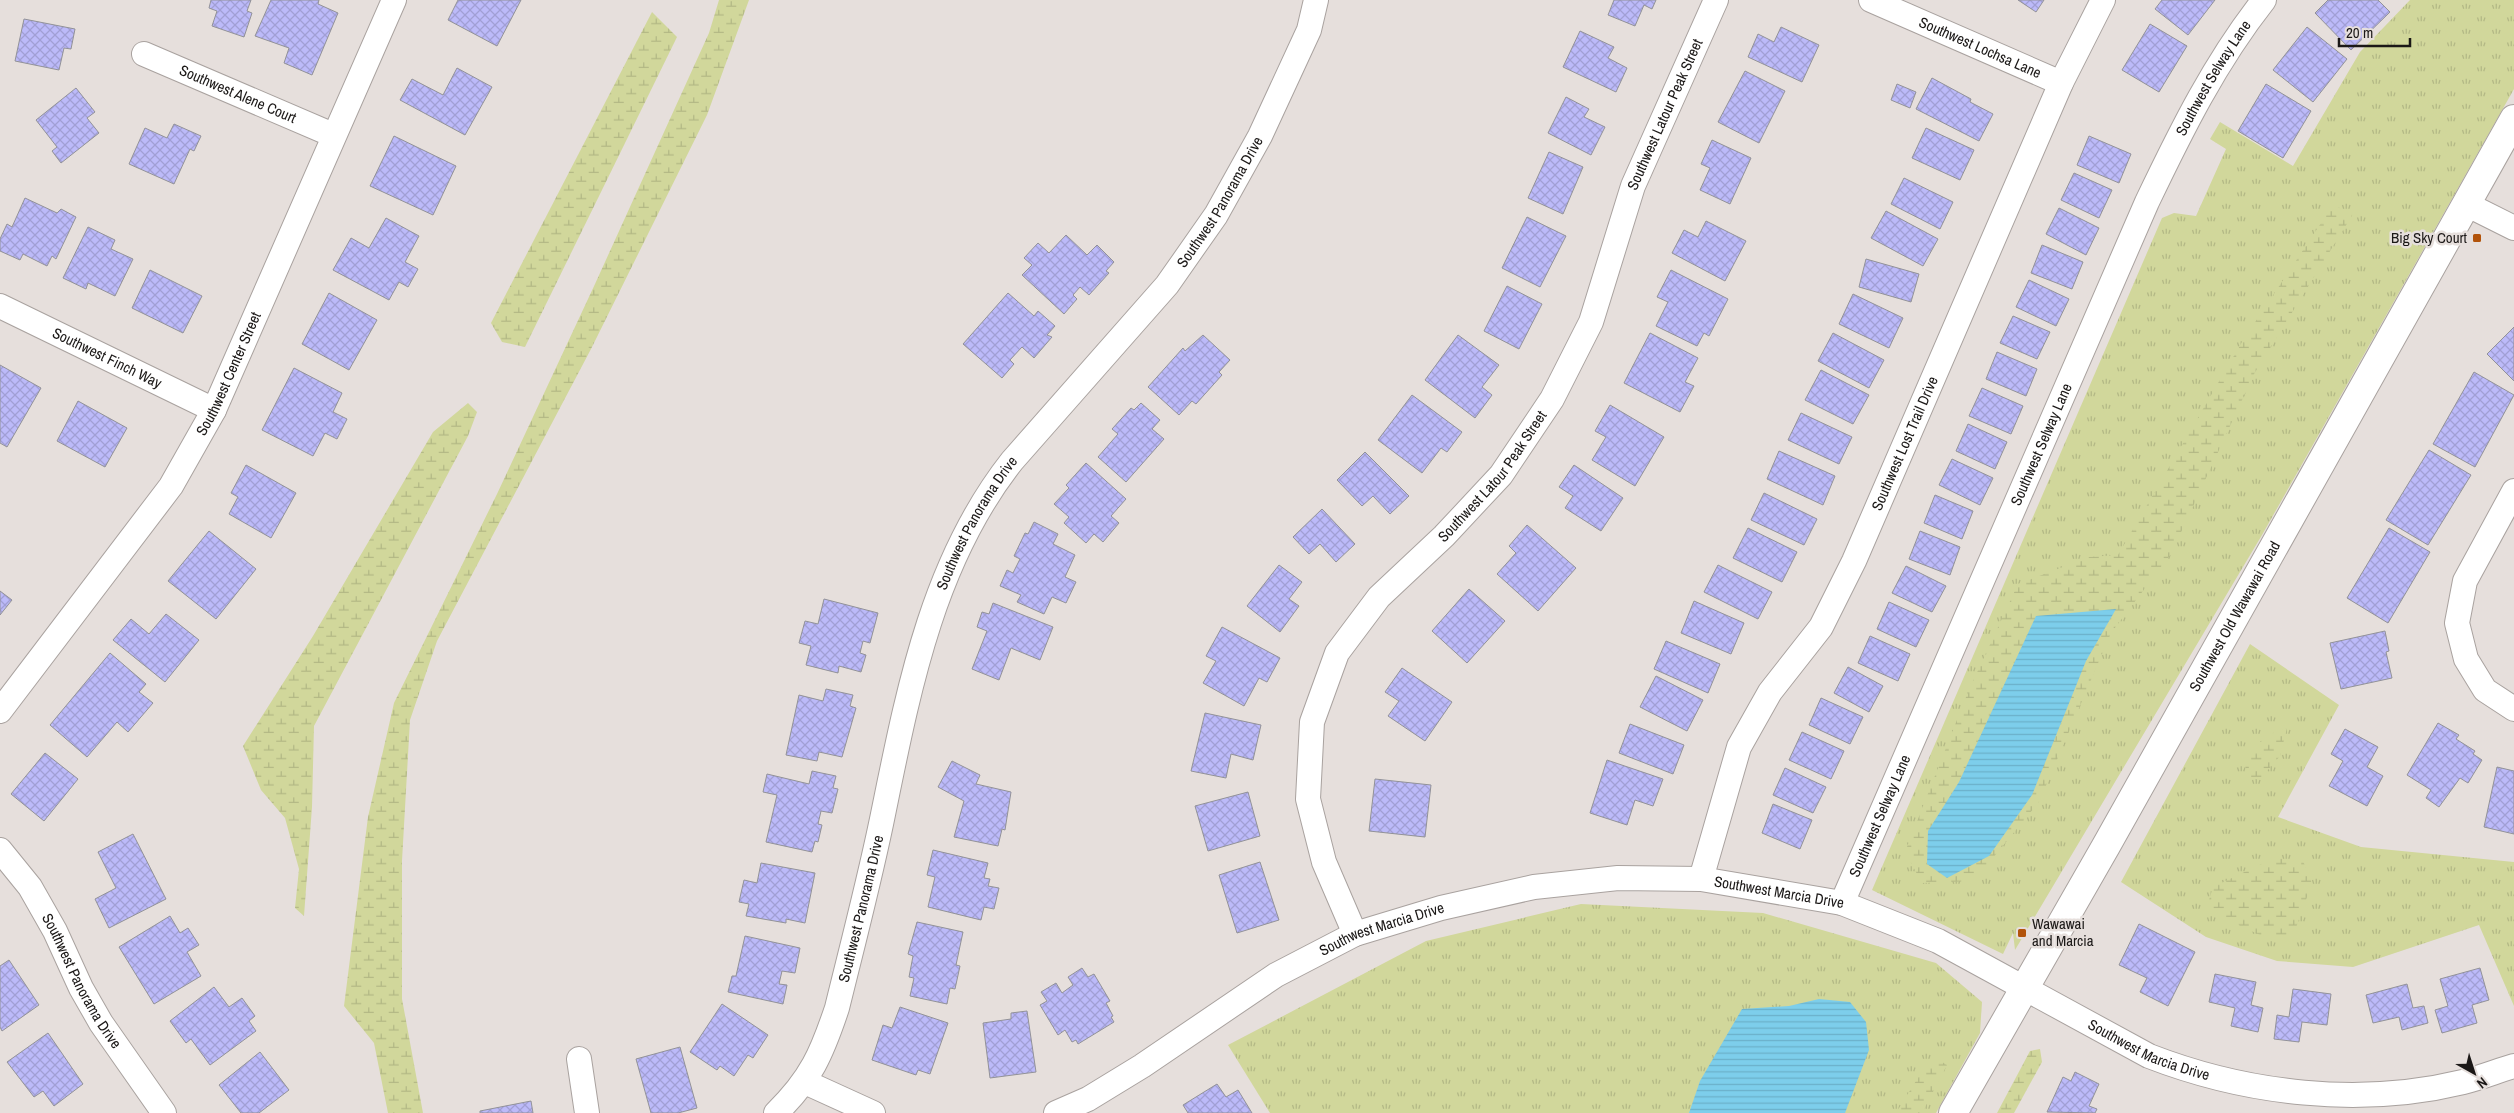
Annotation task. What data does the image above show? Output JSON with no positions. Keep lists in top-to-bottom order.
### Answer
{
  "streets": {
    "main road": ["Southwest Old Wawawai Road"],
    "street": [
      "Southwest Lochsa Lane",
      "Southwest Selway Lane",
      "Southwest Alene Court",
      "Southwest Latour Peak Street",
      "Southwest Panorama Drive",
      "Southwest Finch Way",
      "Southwest Center Street",
      "Southwest Lost Trail Drive",
      "Southwest Marcia Drive"
    ]
  },
  "crossings": [
    ["Southwest Lochsa Lane", "Southwest Lost Trail Drive"],
    ["Southwest Selway Lane", "Southwest Marcia Drive"],
    ["Southwest Alene Court", "Southwest Center Street"],
    ["Southwest Latour Peak Street", "Southwest Marcia Drive"],
    ["Southwest Finch Way", "Southwest Center Street"],
    ["Southwest Lost Trail Drive", "Southwest Marcia Drive"],
    ["Southwest Old Wawawai Road", "Southwest Marcia Drive"]
  ],
  "places": {
    "transit": ["Big Sky Court", "Wawawai and Marcia"]
  },
  "scale_bar": "20 m",
  "north": "bottom right"
}
